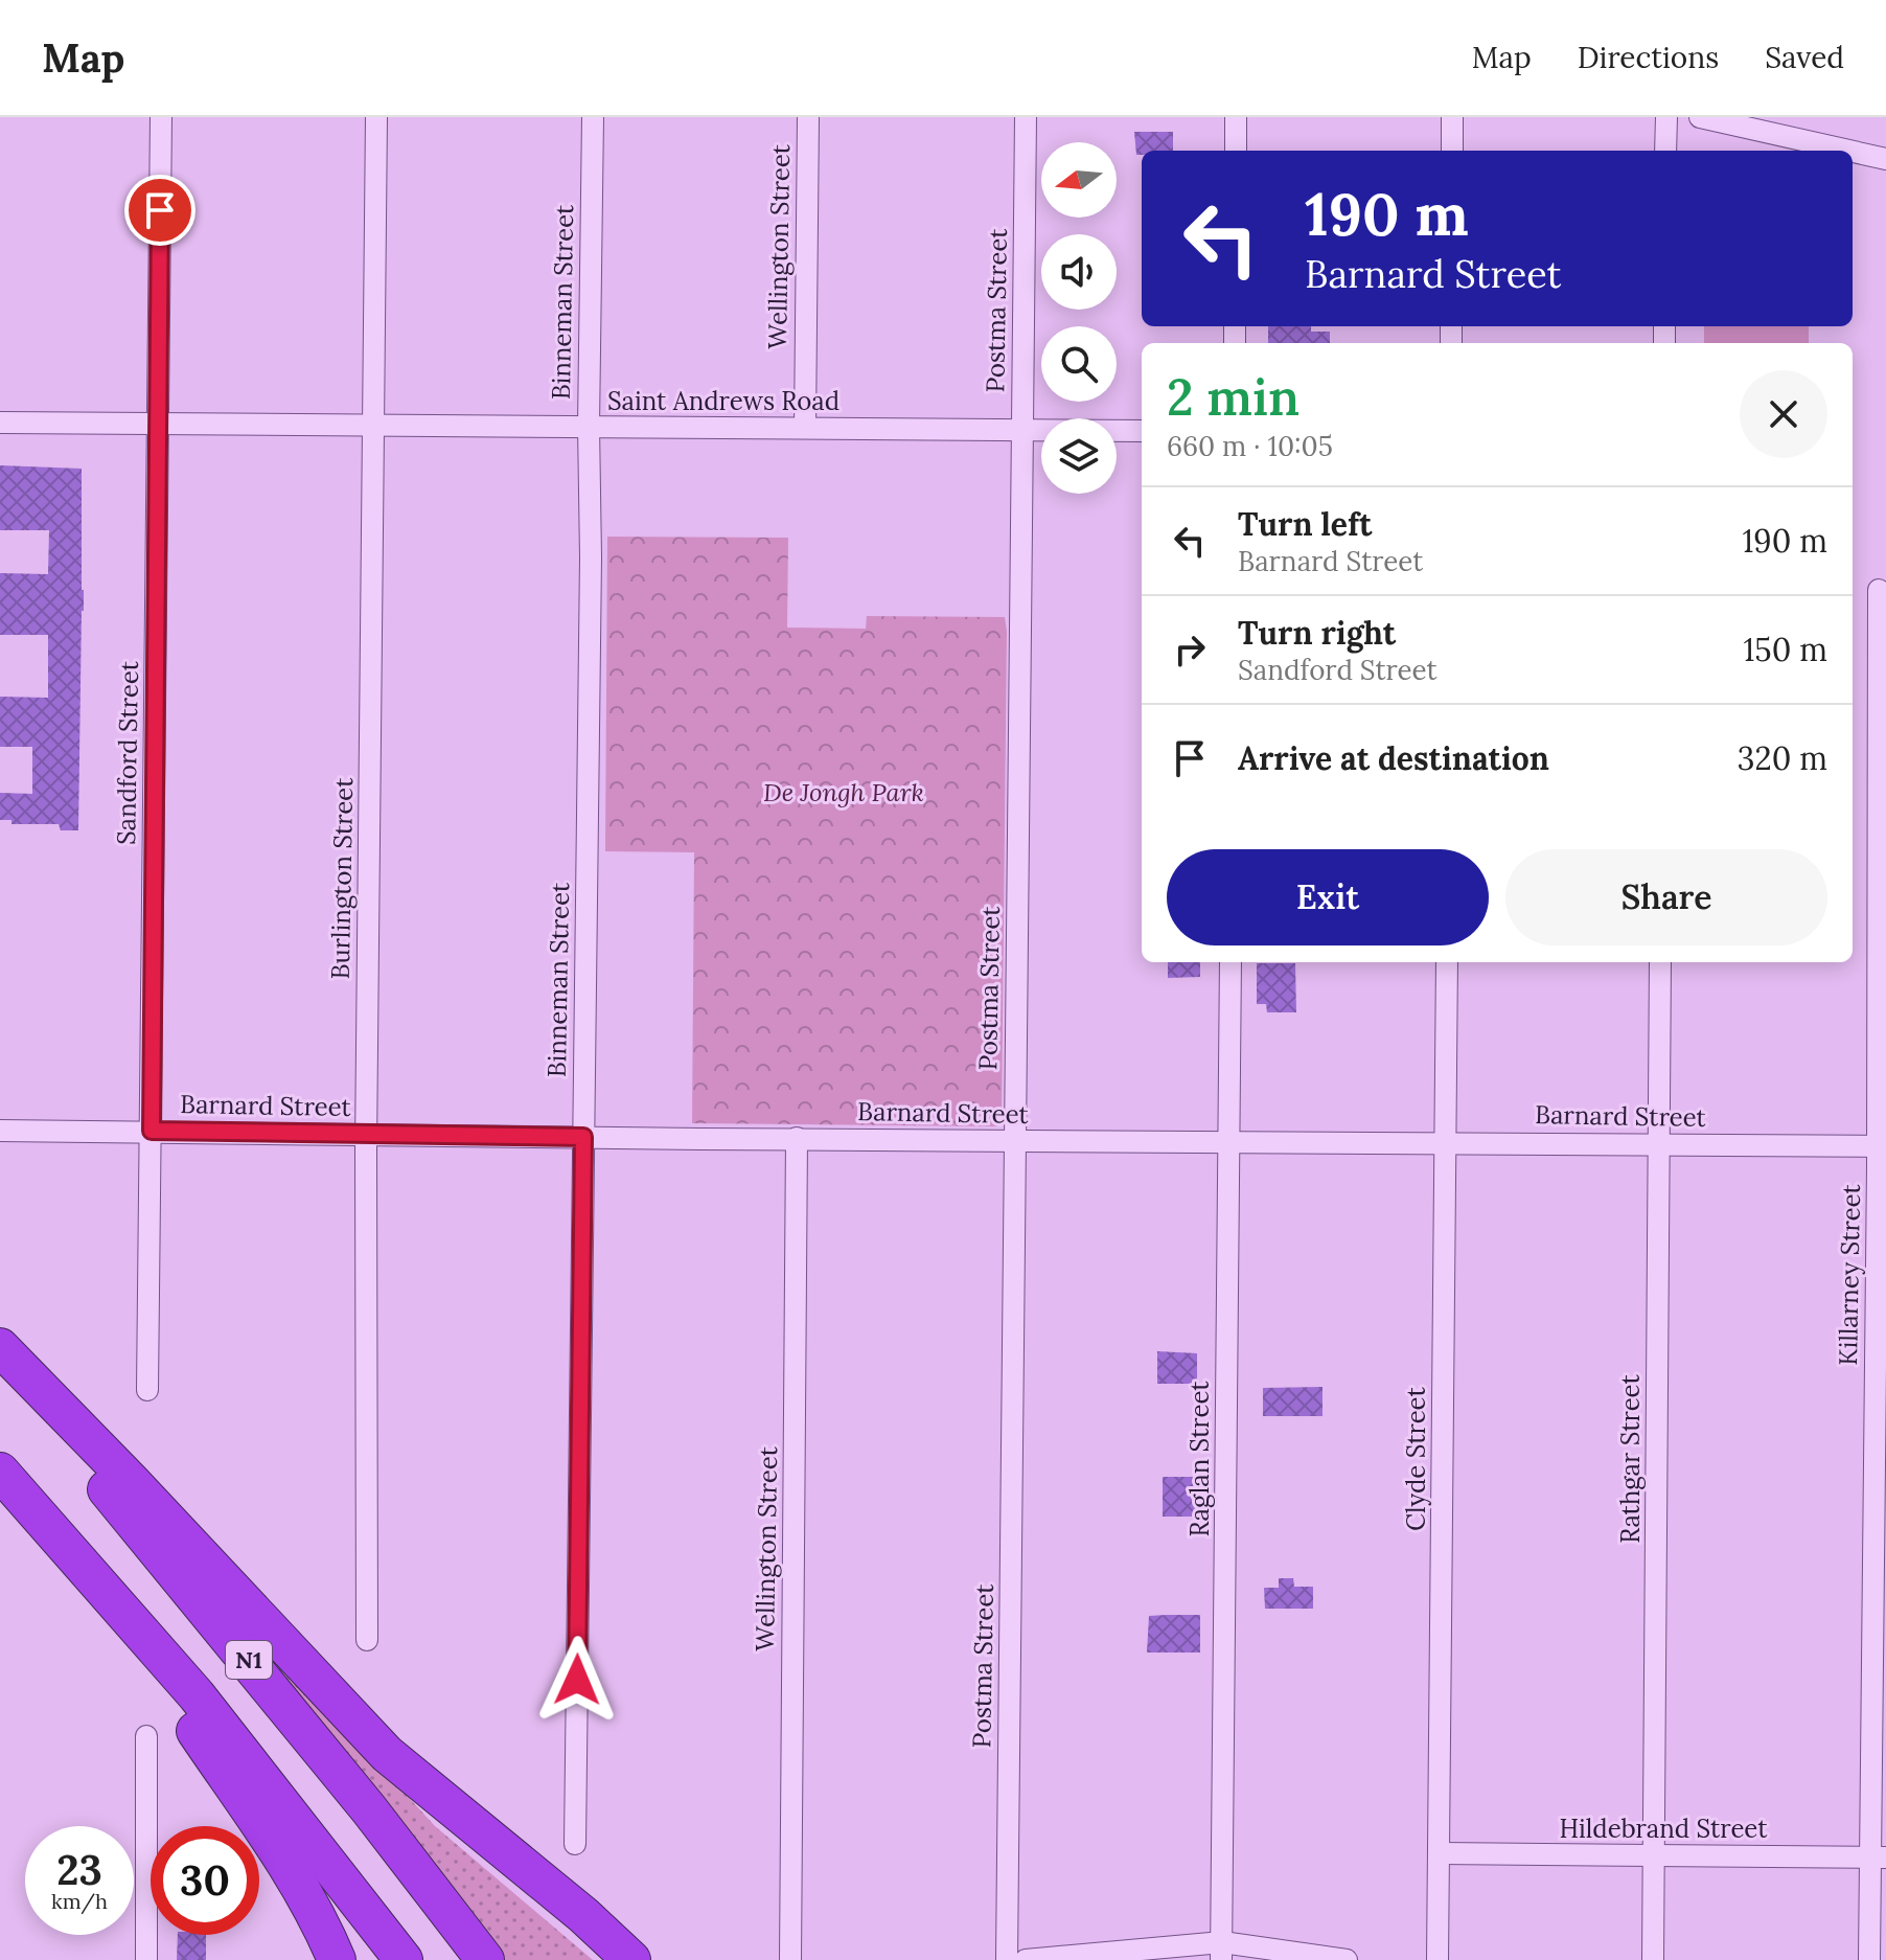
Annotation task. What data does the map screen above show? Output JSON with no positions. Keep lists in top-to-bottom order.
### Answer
{
  "streets": {
    "highway": ["N1"],
    "street": [
      "Wellington Street",
      "Binneman Street",
      "Postma Street",
      "Saint Andrews Road",
      "Sandford Street",
      "Burlington Street",
      "Barnard Street",
      "Killarney Street",
      "Raglan Street",
      "Clyde Street",
      "Rathgar Street",
      "Hildebrand Street"
    ]
  },
  "crossings": [
    ["Wellington Street", "Saint Andrews Road"],
    ["Wellington Street", "Barnard Street"],
    ["Binneman Street", "Saint Andrews Road"],
    ["Binneman Street", "Barnard Street"],
    ["Postma Street", "Saint Andrews Road"],
    ["Postma Street", "Barnard Street"],
    ["Saint Andrews Road", "Sandford Street"],
    ["Saint Andrews Road", "Burlington Street"],
    ["Sandford Street", "Barnard Street"],
    ["Burlington Street", "Barnard Street"],
    ["Barnard Street", "Killarney Street"],
    ["Barnard Street", "Raglan Street"],
    ["Barnard Street", "Clyde Street"],
    ["Barnard Street", "Rathgar Street"],
    ["Killarney Street", "Hildebrand Street"],
    ["Clyde Street", "Hildebrand Street"],
    ["Rathgar Street", "Hildebrand Street"]
  ],
  "parks": ["De Jongh Park"],
  "north": "left",
  "page": {
    "header": "Map",
    "nav": ["Map", "Directions", "Saved"],
    "turn": ["190 m", "Barnard Street"],
    "heading": ["2 min", "660 m · 10:05"],
    "list": [
      {
        "name": "Turn left",
        "note": "Barnard Street",
        "value": "190 m"
      },
      {
        "name": "Turn right",
        "note": "Sandford Street",
        "value": "150 m"
      },
      {
        "name": "Arrive at destination",
        "value": "320 m"
      }
    ],
    "buttons": ["Exit", "Share"],
    "speed": "23 km/h",
    "limit": "30"
  }
}
